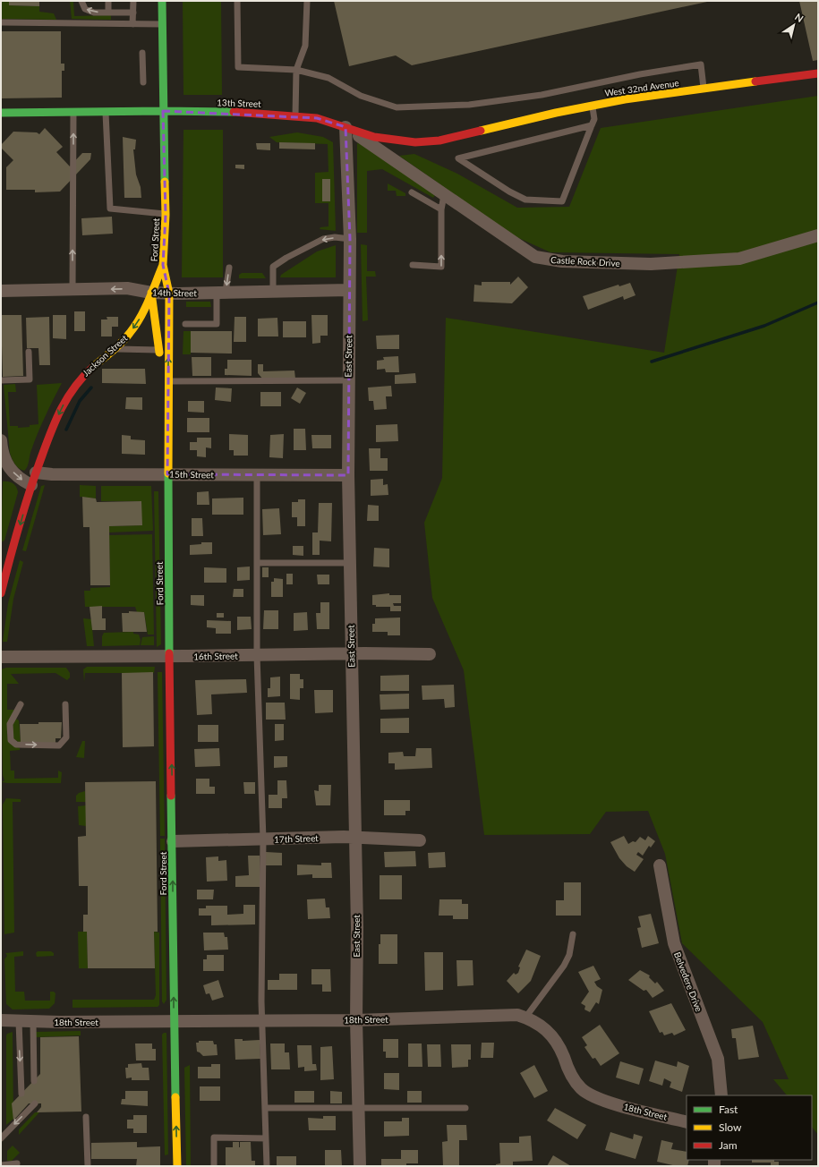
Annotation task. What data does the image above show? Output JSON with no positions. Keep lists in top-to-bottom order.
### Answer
{
  "streets": {
    "main road": [
      "West 32nd Avenue",
      "13th Street",
      "Ford Street",
      "Jackson Street"
    ],
    "street": [
      "Castle Rock Drive",
      "14th Street",
      "East Street",
      "15th Street",
      "16th Street",
      "17th Street",
      "Belvedere Drive",
      "18th Street"
    ]
  },
  "crossings": [
    ["West 32nd Avenue", "13th Street"],
    ["13th Street", "Ford Street"],
    ["13th Street", "Castle Rock Drive"],
    ["13th Street", "East Street"],
    ["Ford Street", "14th Street"],
    ["Ford Street", "Jackson Street"],
    ["Ford Street", "15th Street"],
    ["Ford Street", "16th Street"],
    ["Ford Street", "17th Street"],
    ["Ford Street", "18th Street"],
    ["Castle Rock Drive", "East Street"],
    ["14th Street", "Jackson Street"],
    ["14th Street", "East Street"],
    ["Jackson Street", "15th Street"],
    ["East Street", "15th Street"],
    ["East Street", "16th Street"],
    ["East Street", "17th Street"],
    ["East Street", "18th Street"]
  ],
  "one_way": ["Ford Street", "Jackson Street"],
  "legend": ["Fast", "Slow", "Jam"],
  "north": "top right"
}
